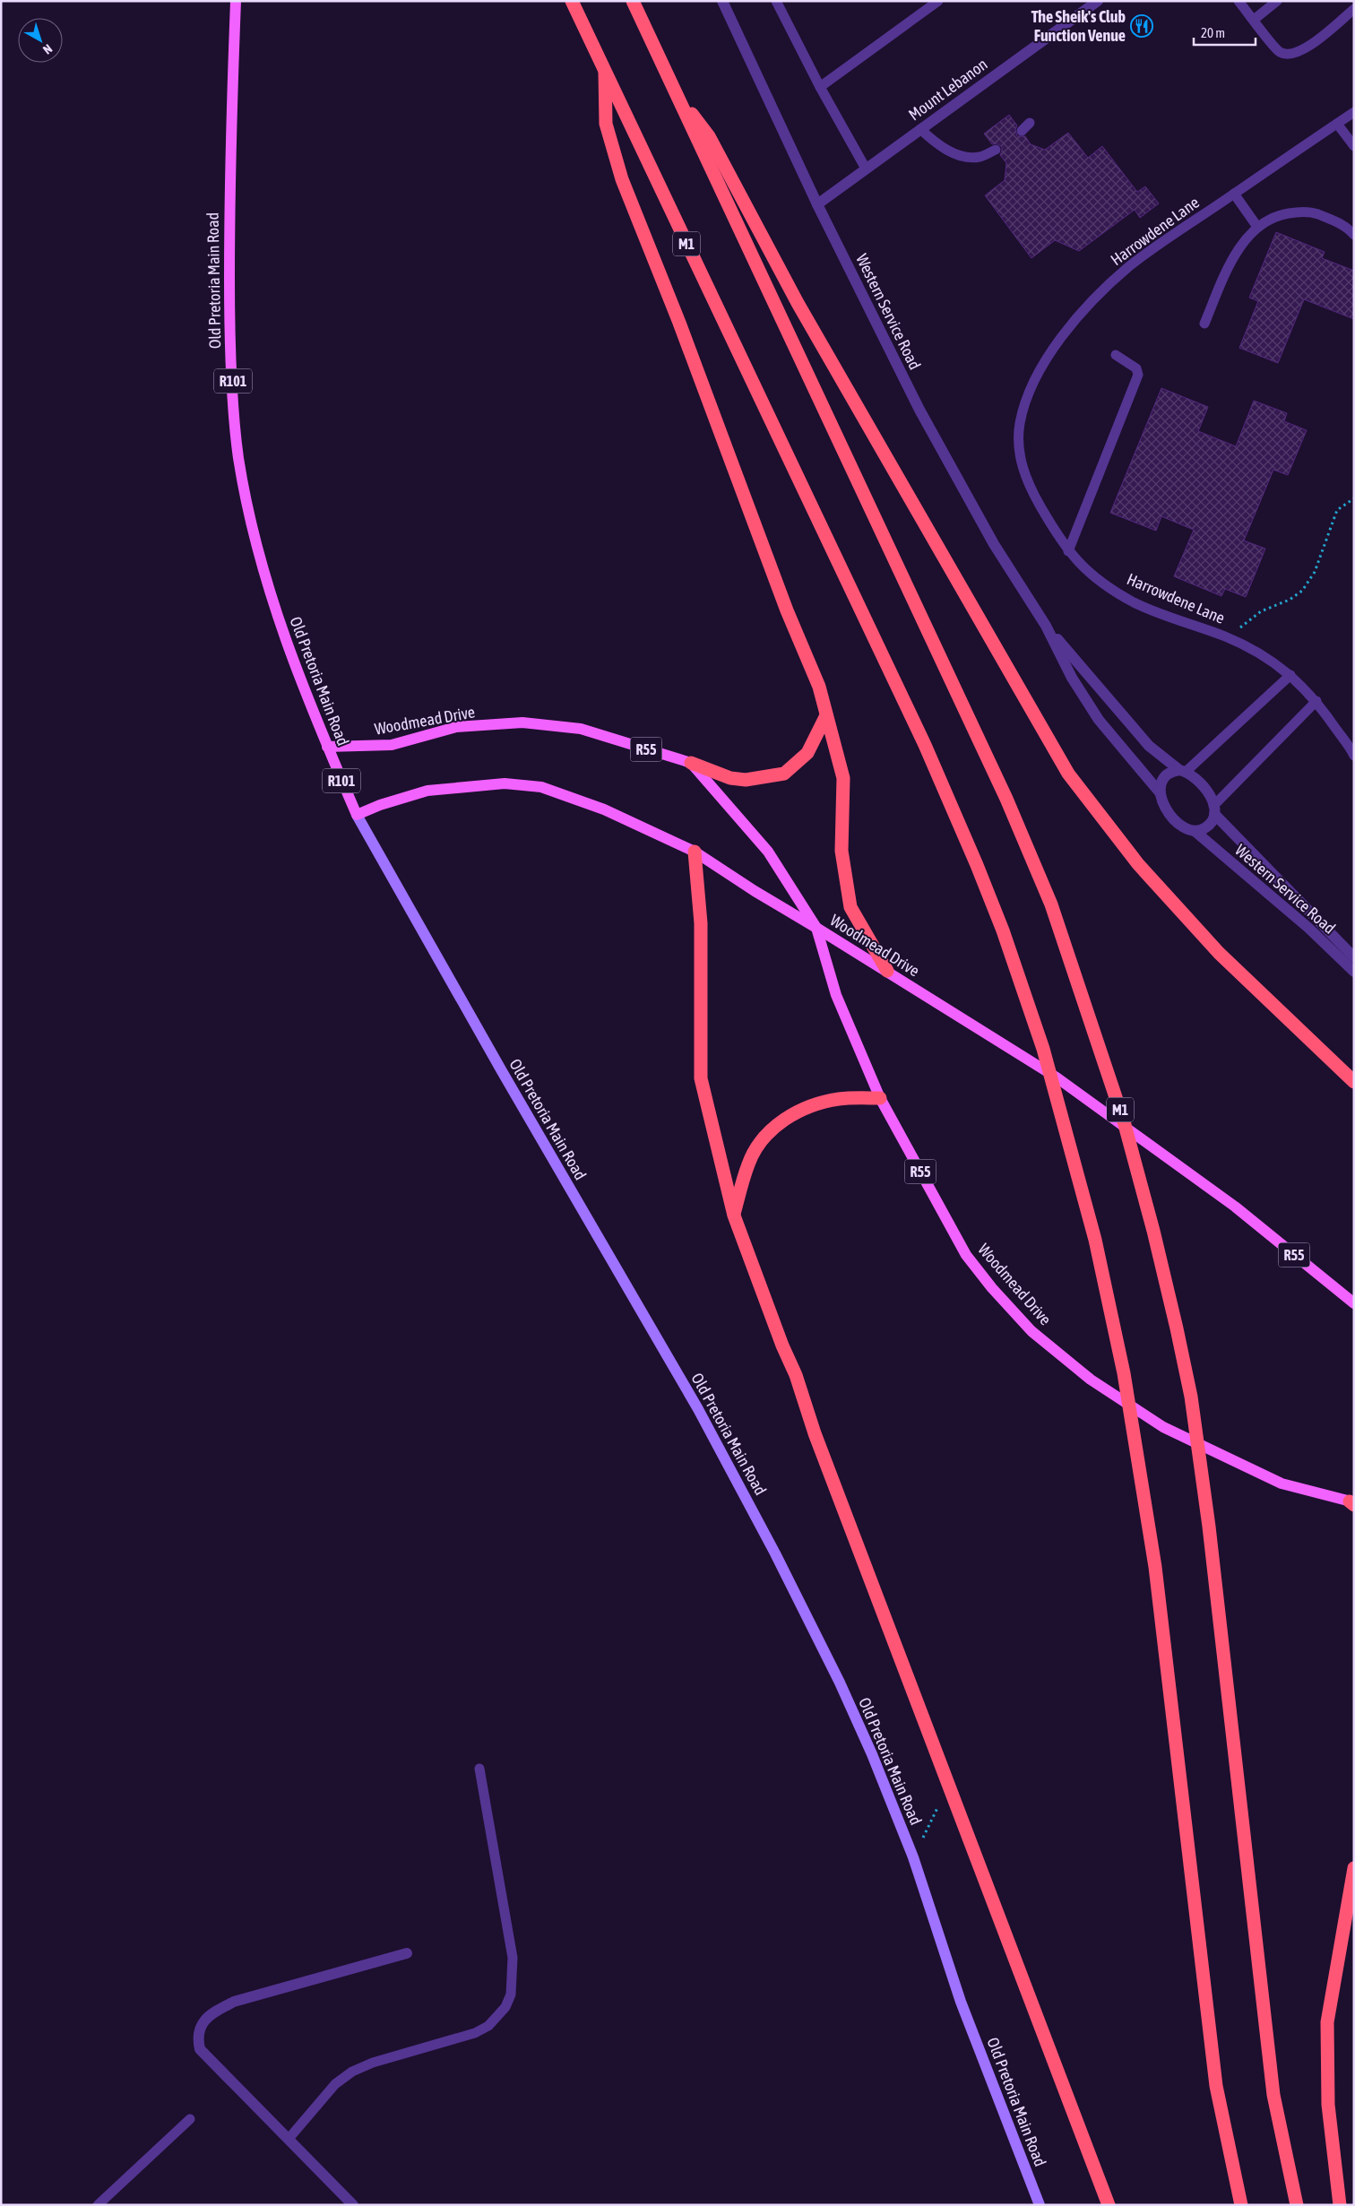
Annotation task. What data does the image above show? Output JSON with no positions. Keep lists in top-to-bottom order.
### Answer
{
  "streets": {
    "highway": ["M1"],
    "main road": [
      "Old Pretoria Main Road",
      "R101",
      "Woodmead Drive",
      "R55"
    ],
    "street": ["Mount Lebanon", "Western Service Road"],
    "lane": ["Harrowdene Lane"]
  },
  "crossings": [
    ["Mount Lebanon", "Western Service Road"],
    ["Old Pretoria Main Road", "Woodmead Drive"]
  ],
  "places": {
    "restaurant": ["The Sheik's Club Function Venue"]
  },
  "scale_bar": "20 m",
  "north": "bottom right"
}
